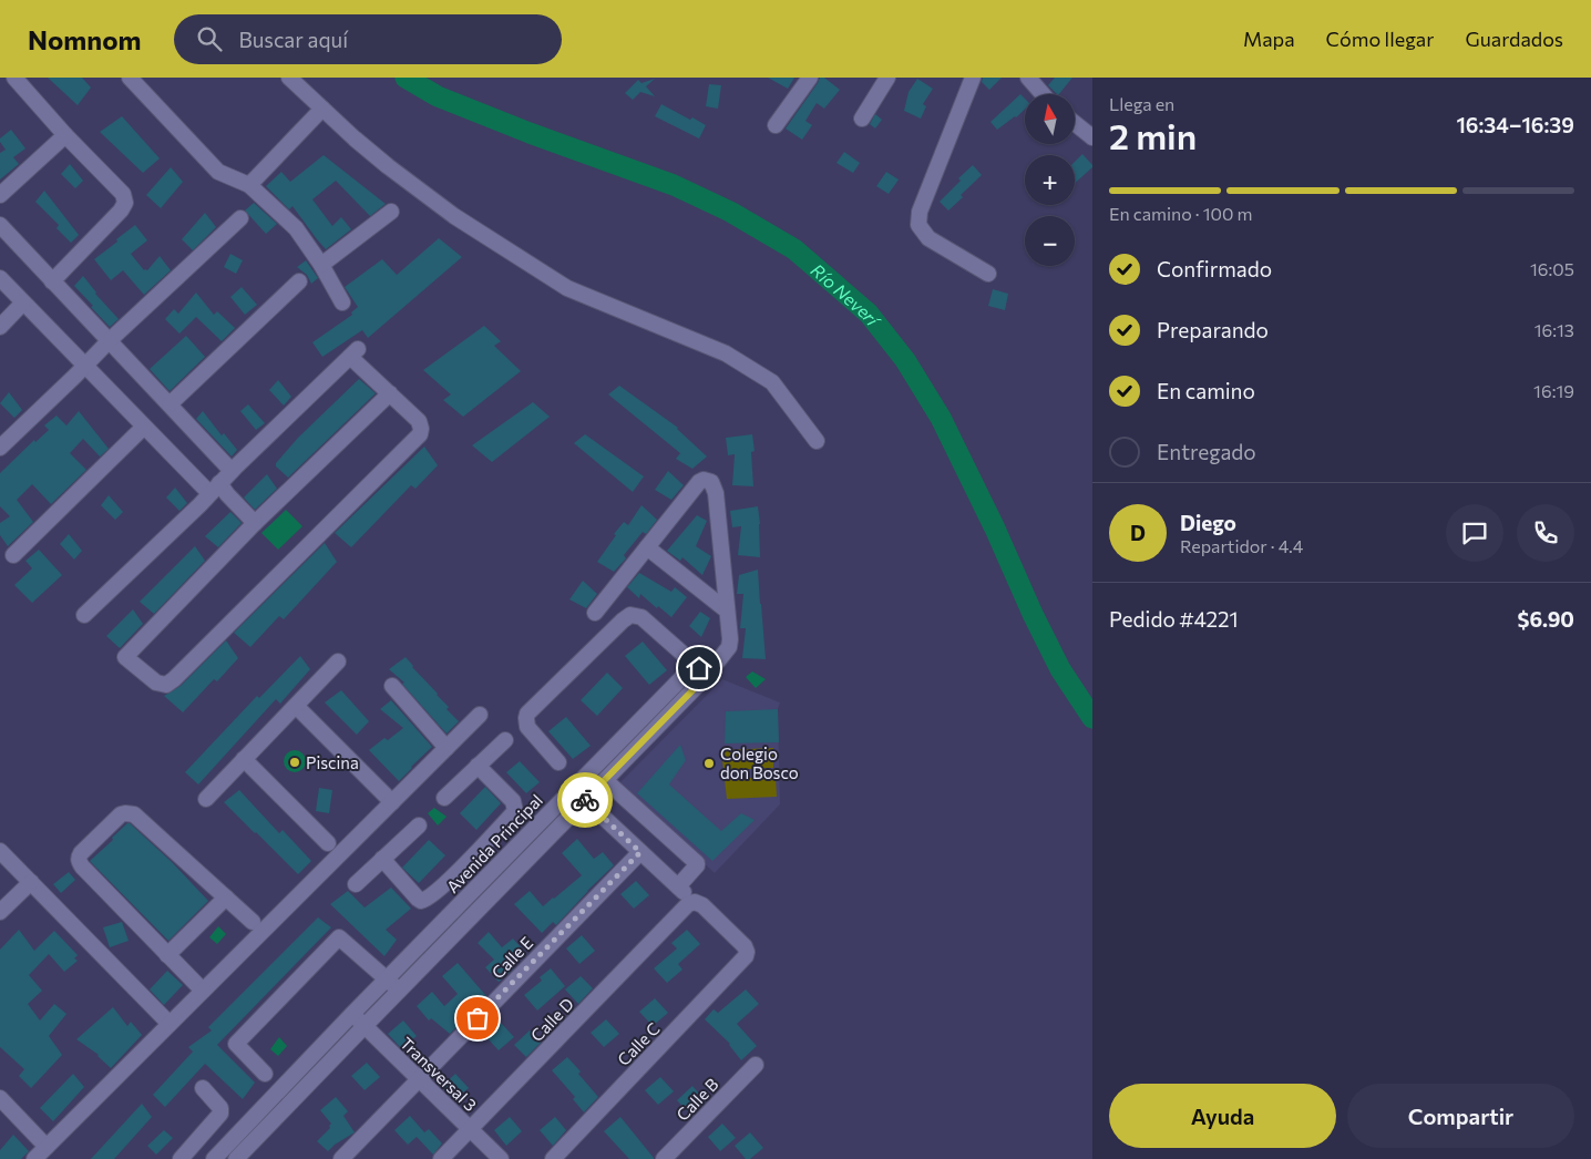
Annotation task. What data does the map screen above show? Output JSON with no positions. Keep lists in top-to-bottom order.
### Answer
{
  "streets": {
    "street": [
      "Avenida Principal",
      "Calle E",
      "Calle D",
      "Calle C",
      "Transversal 3",
      "Calle B"
    ]
  },
  "crossings": [
    ["Avenida Principal", "Transversal 3"],
    ["Calle E", "Transversal 3"],
    ["Calle D", "Calle C"],
    ["Calle D", "Transversal 3"]
  ],
  "water": ["Río Neverí"],
  "places": ["Piscina", "Colegio don Bosco"],
  "north": "top",
  "page": {
    "header": "Nomnom",
    "search": "Buscar aquí",
    "nav": ["Mapa", "Cómo llegar", "Guardados"],
    "heading": ["2 min", "Llega en", "16:34–16:39"],
    "panel": [
      "Diego",
      "Repartidor · 4.4",
      "Pedido #4221",
      "$6.90"
    ],
    "map_buttons": ["+", "−"],
    "bar": "En camino · 100 m",
    "list": [
      ["Confirmado", "16:05"],
      ["Preparando", "16:13"],
      ["En camino", "16:19"],
      "Entregado"
    ],
    "round": "D",
    "buttons": ["Ayuda", "Compartir"]
  }
}
